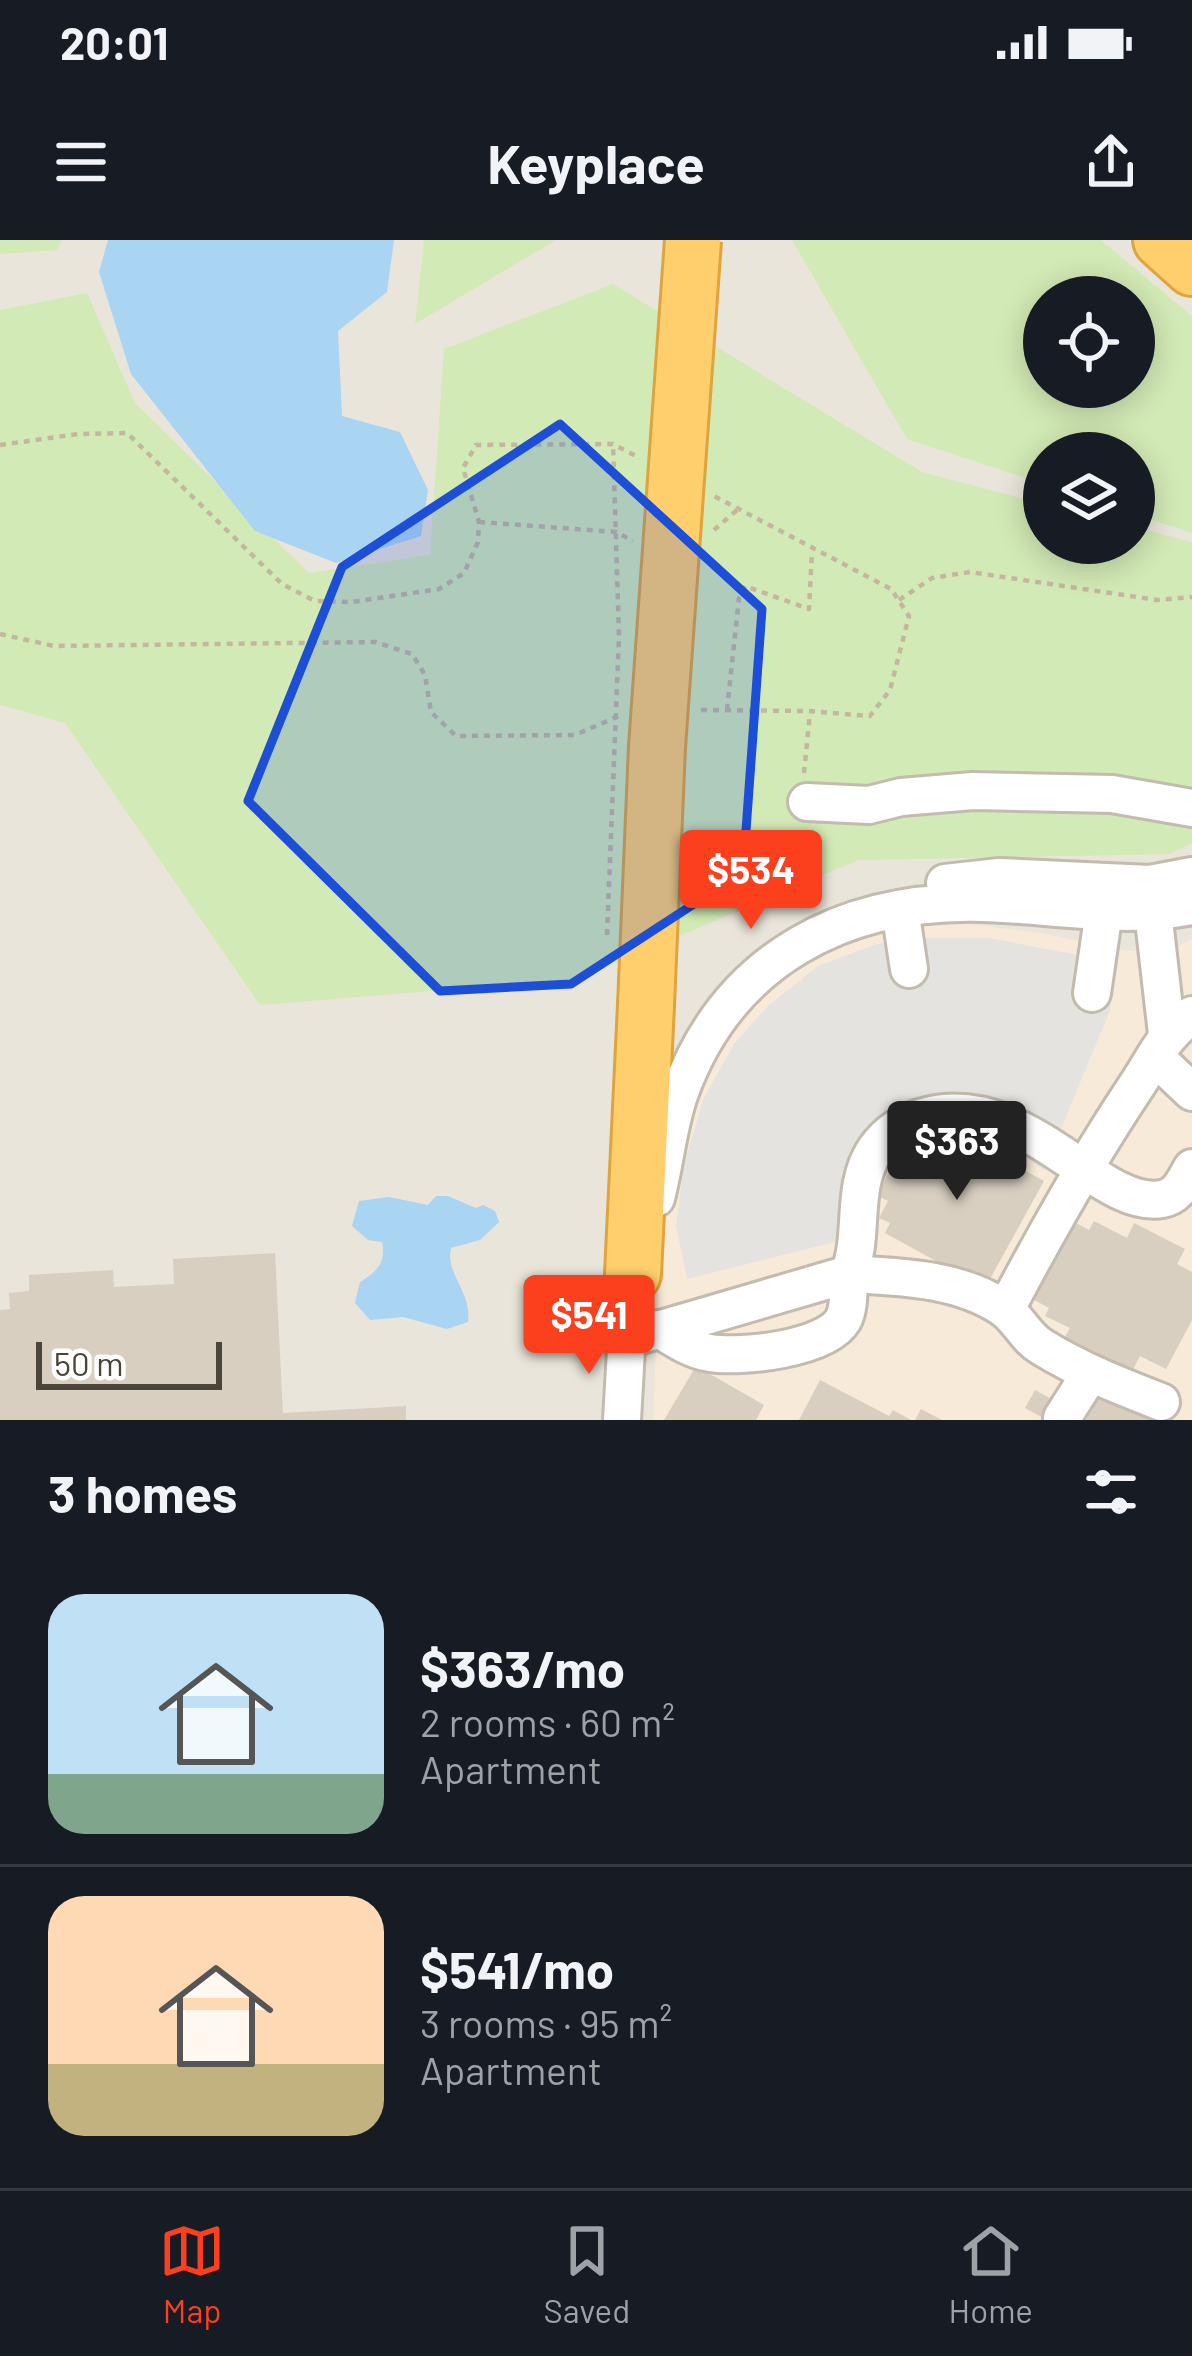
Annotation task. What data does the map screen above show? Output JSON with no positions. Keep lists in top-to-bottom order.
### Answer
{
  "scale_bar": "50 m",
  "page": {
    "status": "20:01",
    "header": "Keyplace",
    "price": ["$534", "$363", "$541"],
    "scale": "50 m",
    "heading": "3 homes",
    "list": [
      {
        "name": "$363/mo",
        "note": "2 rooms · 60 m² · Apartment"
      },
      {
        "name": "$541/mo",
        "note": "3 rooms · 95 m² · Apartment"
      }
    ],
    "tabs": ["Map", "Saved", "Home"]
  }
}
